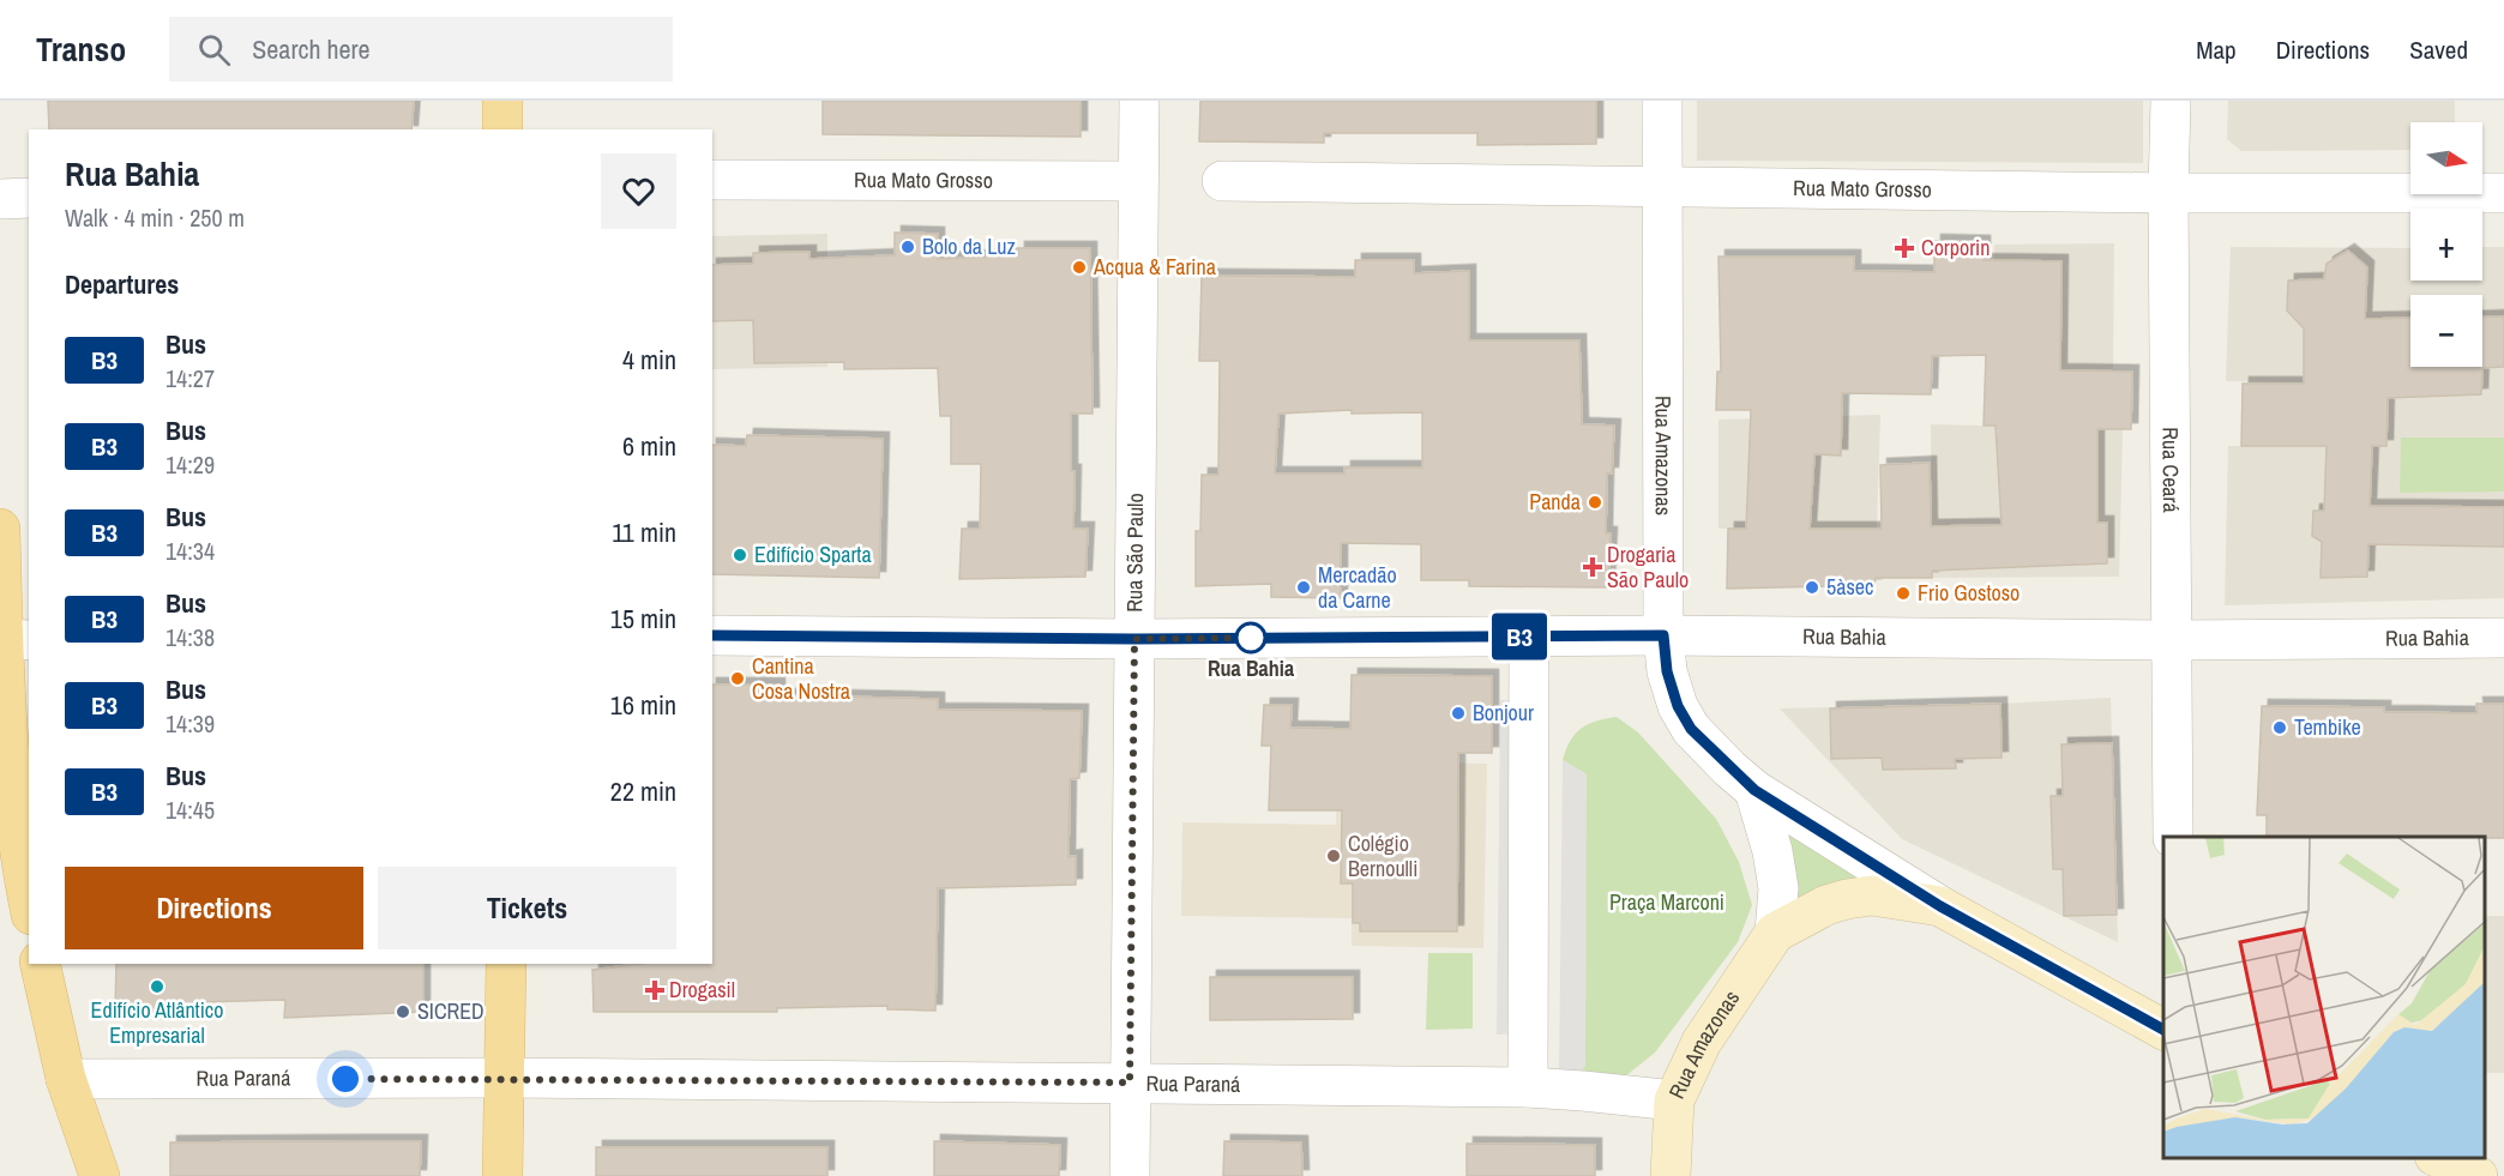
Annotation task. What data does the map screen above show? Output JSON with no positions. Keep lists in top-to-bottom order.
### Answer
{
  "streets": {
    "main road": ["Rua Amazonas"],
    "street": [
      "Rua Mato Grosso",
      "Rua Ceará",
      "Rua São Paulo",
      "Rua Bahia",
      "Rua Paraná"
    ]
  },
  "crossings": [
    ["Rua Mato Grosso", "Rua Amazonas"],
    ["Rua Mato Grosso", "Rua Ceará"],
    ["Rua Mato Grosso", "Rua São Paulo"],
    ["Rua Amazonas", "Rua Bahia"],
    ["Rua Amazonas", "Rua Paraná"],
    ["Rua Ceará", "Rua Bahia"],
    ["Rua São Paulo", "Rua Bahia"],
    ["Rua São Paulo", "Rua Paraná"]
  ],
  "parks": ["Praça Marconi"],
  "places": {
    "other": [
      "Bolo da Luz",
      "Acqua & Farina",
      "Panda",
      "Edifício Sparta",
      "Mercadão da Carne",
      "5àsec",
      "Frio Gostoso",
      "Rua Bahia",
      "Cantina Cosa Nostra",
      "Bonjour",
      "Tembike",
      "Colégio Bernoulli",
      "Edifício Atlântico Empresarial",
      "SICRED"
    ],
    "health": ["Corporin", "Drogaria São Paulo", "Drogasil"]
  },
  "lines": ["bus line B3"],
  "north": "right",
  "page": {
    "header": "Transo",
    "search": "Search here",
    "nav": ["Map", "Directions", "Saved"],
    "on_map": "B3",
    "map_buttons": ["+", "−"],
    "heading": [
      ["Rua Bahia", "Walk · 4 min · 250 m"],
      "Departures"
    ],
    "list": [
      {
        "mark": "B3",
        "name": "Bus",
        "note": "14:27",
        "value": "4 min"
      },
      {
        "mark": "B3",
        "name": "Bus",
        "note": "14:29",
        "value": "6 min"
      },
      {
        "mark": "B3",
        "name": "Bus",
        "note": "14:34",
        "value": "11 min"
      },
      {
        "mark": "B3",
        "name": "Bus",
        "note": "14:38",
        "value": "15 min"
      },
      {
        "mark": "B3",
        "name": "Bus",
        "note": "14:39",
        "value": "16 min"
      },
      {
        "mark": "B3",
        "name": "Bus",
        "note": "14:45",
        "value": "22 min"
      }
    ],
    "buttons": ["Directions", "Tickets"]
  }
}
